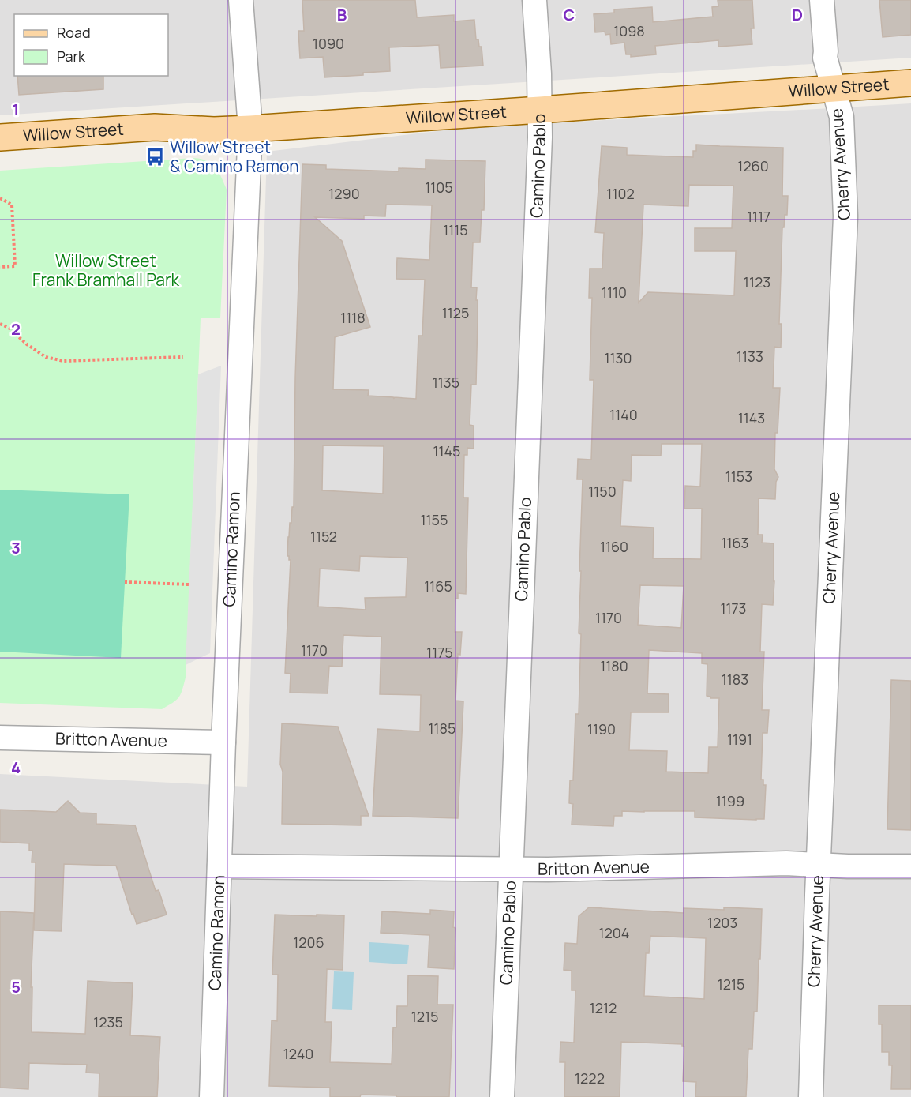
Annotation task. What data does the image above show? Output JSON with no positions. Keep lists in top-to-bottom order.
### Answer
{
  "streets": {
    "main road": ["Willow Street"],
    "street": [
      "Cherry Avenue",
      "Camino Pablo",
      "Camino Ramon",
      "Britton Avenue"
    ]
  },
  "crossings": [
    ["Willow Street", "Cherry Avenue"],
    ["Willow Street", "Camino Pablo"],
    ["Willow Street", "Camino Ramon"],
    ["Cherry Avenue", "Britton Avenue"],
    ["Camino Pablo", "Britton Avenue"],
    ["Camino Ramon", "Britton Avenue"]
  ],
  "parks": ["Willow Street Frank Bramhall Park"],
  "places": {
    "bus stop": ["Willow Street & Camino Ramon"]
  },
  "house_numbers": [
    "1098",
    "1090",
    "1260",
    "1105",
    "1290",
    "1102",
    "1117",
    "1115",
    "1123",
    "1110",
    "1125",
    "1118",
    "1133",
    "1130",
    "1135",
    "1140",
    "1143",
    "1145",
    "1153",
    "1150",
    "1155",
    "1152",
    "1163",
    "1160",
    "1165",
    "1173",
    "1170",
    "1170",
    "1175",
    "1180",
    "1183",
    "1185",
    "1190",
    "1191",
    "1199",
    "1203",
    "1204",
    "1206",
    "1215",
    "1212",
    "1215",
    "1235",
    "1240",
    "1222"
  ],
  "legend": ["Road", "Park"],
  "grid": {
    "columns": ["B", "C", "D"],
    "rows": [
      "1",
      "2",
      "3",
      "4",
      "5"
    ]
  }
}
